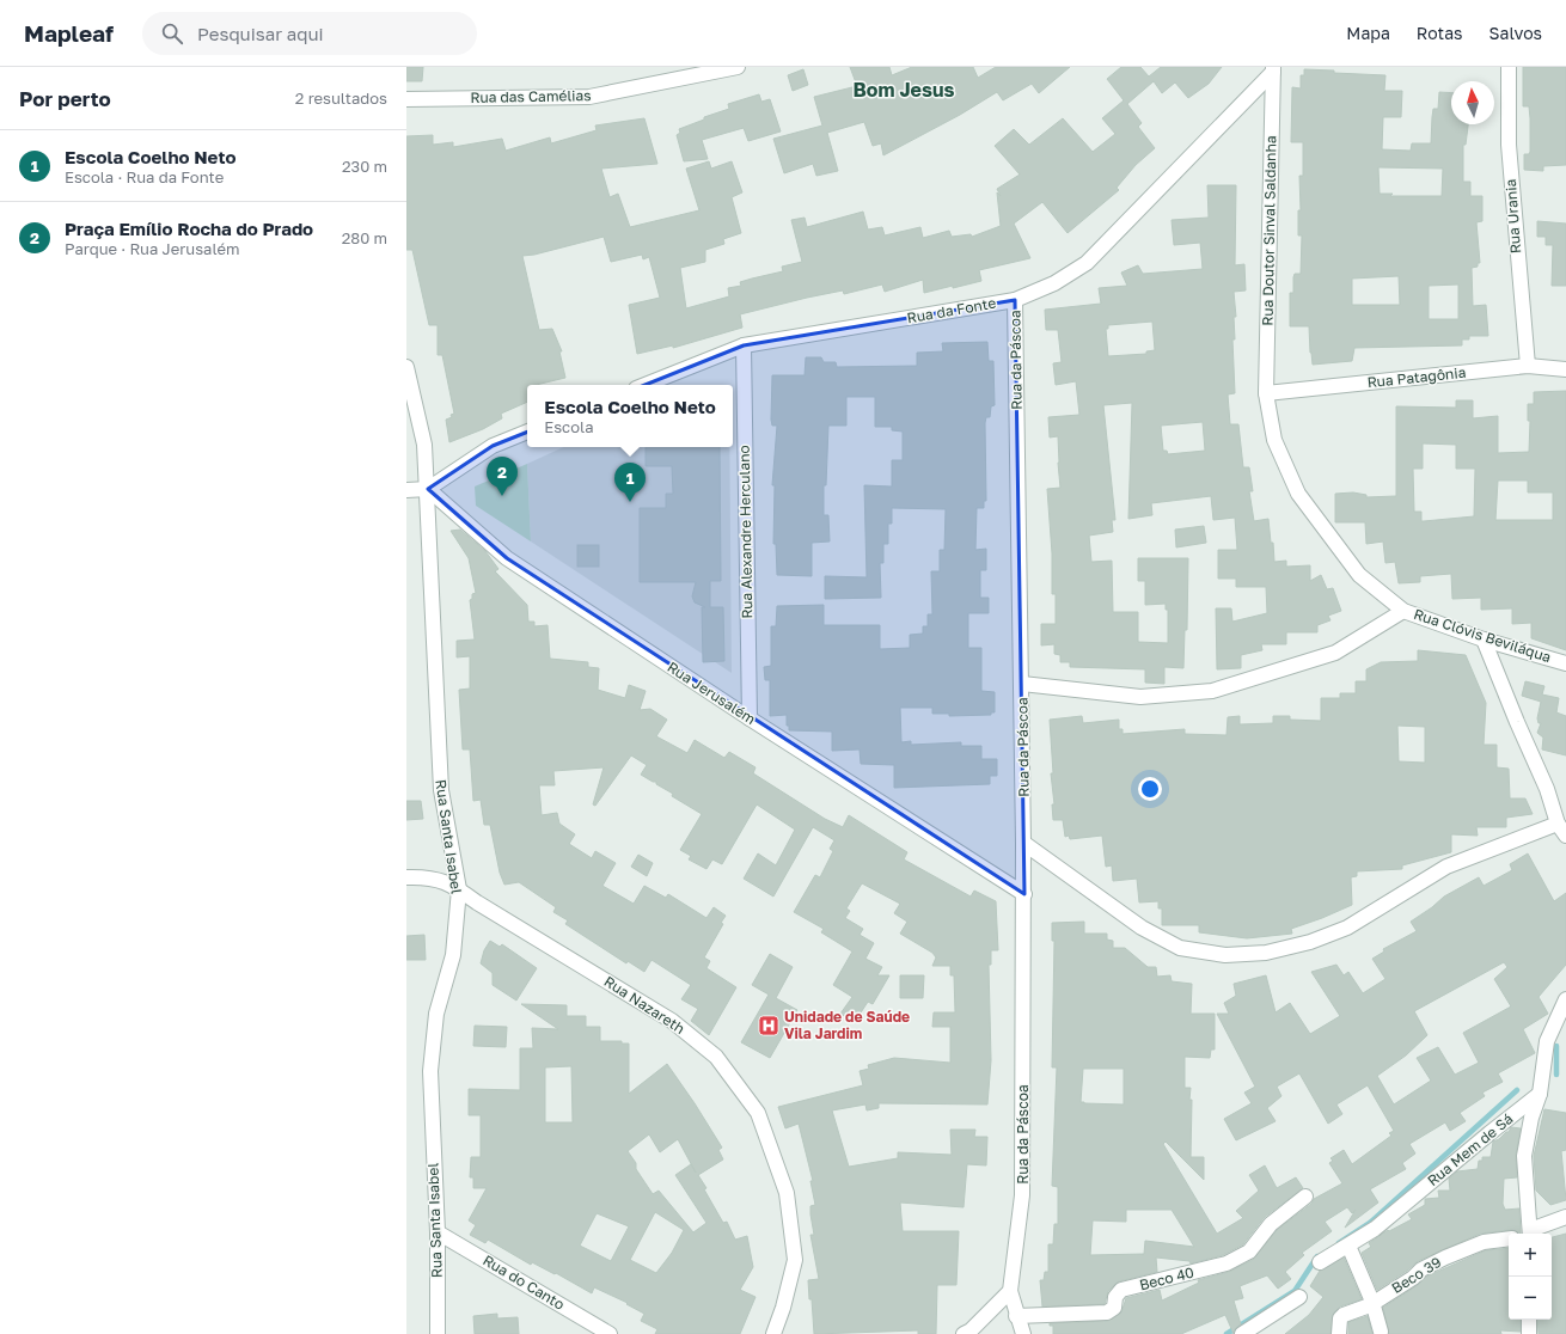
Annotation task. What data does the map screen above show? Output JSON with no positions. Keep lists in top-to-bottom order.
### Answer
{
  "streets": {
    "street": [
      "Rua das Camélias",
      "Rua Urania",
      "Rua Doutor Sinval Saldanha",
      "Rua da Fonte",
      "Rua da Páscoa",
      "Rua Patagônia",
      "Rua Alexandre Herculano",
      "Rua Clóvis Beviláqua",
      "Rua Jerusalém",
      "Rua Santa Isabel",
      "Rua Nazareth",
      "Rua Mem de Sá",
      "Beco 39",
      "Beco 40",
      "Rua do Canto"
    ]
  },
  "crossings": [
    ["Rua Urania", "Rua Patagônia"],
    ["Rua Doutor Sinval Saldanha", "Rua da Fonte"],
    ["Rua Doutor Sinval Saldanha", "Rua Patagônia"],
    ["Rua Doutor Sinval Saldanha", "Rua Clóvis Beviláqua"],
    ["Rua da Fonte", "Rua da Páscoa"],
    ["Rua da Fonte", "Rua Alexandre Herculano"],
    ["Rua da Páscoa", "Rua Jerusalém"],
    ["Rua Patagônia", "Rua Clóvis Beviláqua"],
    ["Rua Alexandre Herculano", "Rua Jerusalém"],
    ["Rua Jerusalém", "Rua Santa Isabel"],
    ["Rua Santa Isabel", "Rua Nazareth"],
    ["Rua Santa Isabel", "Rua do Canto"]
  ],
  "districts": ["Bom Jesus"],
  "places": {
    "hospital": ["Unidade de Saúde Vila Jardim"]
  },
  "north": "top",
  "page": {
    "header": "Mapleaf",
    "search": "Pesquisar aqui",
    "nav": ["Mapa", "Rotas", "Salvos"],
    "heading": ["Por perto", "2 resultados"],
    "list": [
      {
        "mark": "1",
        "name": "Escola Coelho Neto",
        "note": "Escola · Rua da Fonte",
        "value": "230 m"
      },
      {
        "mark": "2",
        "name": "Praça Emílio Rocha do Prado",
        "note": "Parque · Rua Jerusalém",
        "value": "280 m"
      }
    ],
    "popup": ["Escola Coelho Neto", "Escola"],
    "pins": ["2", "1"],
    "map_buttons": ["+", "−"]
  }
}
